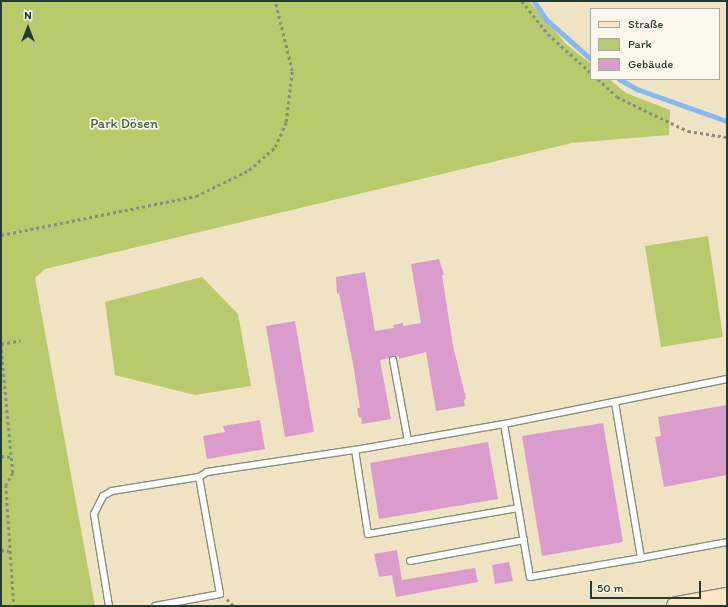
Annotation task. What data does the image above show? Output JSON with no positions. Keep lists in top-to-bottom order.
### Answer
{
  "parks": ["Park Dösen"],
  "legend": ["Straße", "Park", "Gebäude"],
  "scale_bar": "50 m",
  "north": "top"
}
